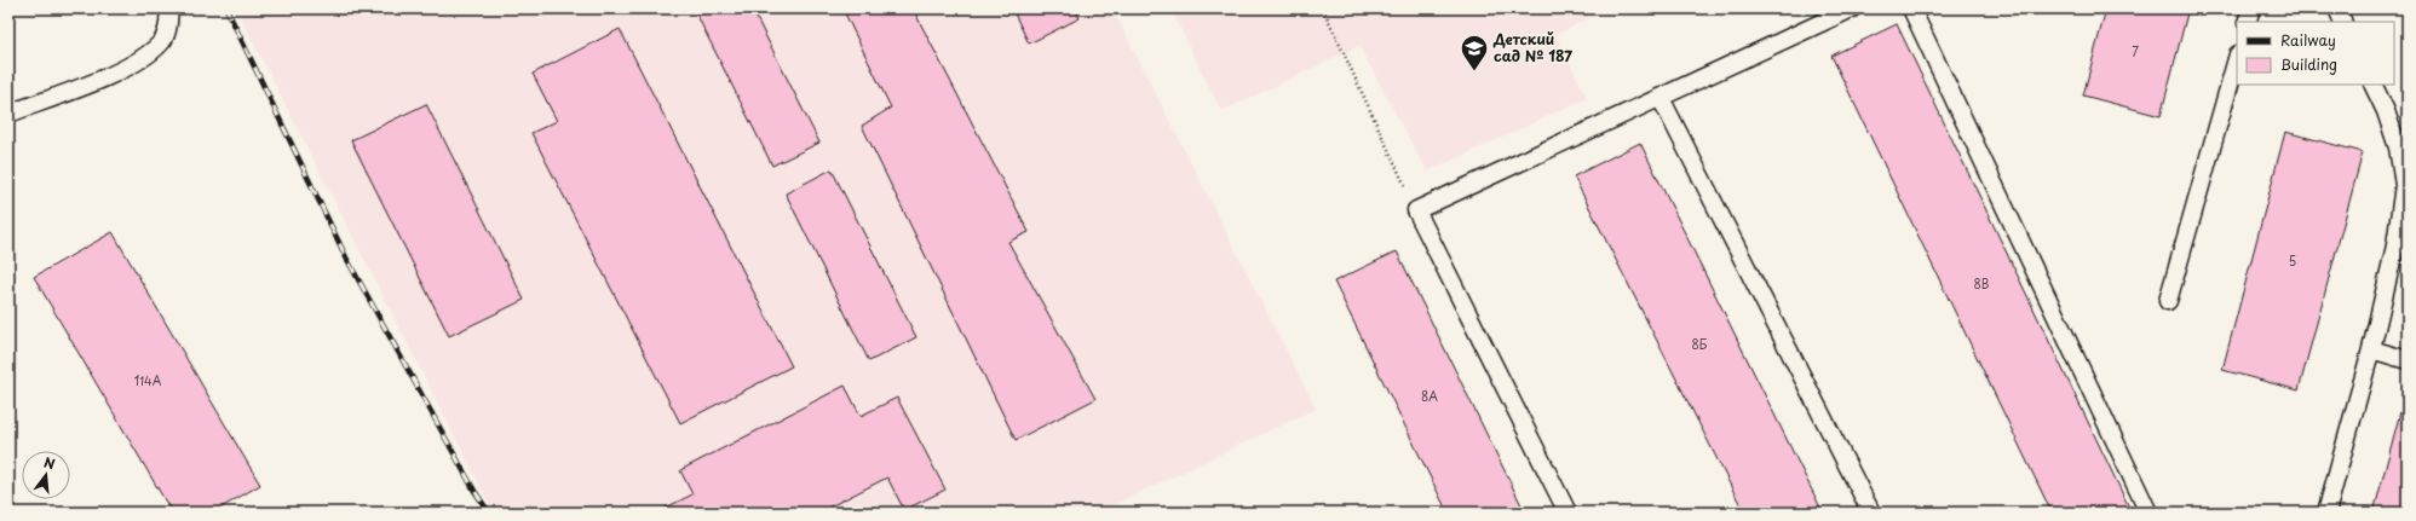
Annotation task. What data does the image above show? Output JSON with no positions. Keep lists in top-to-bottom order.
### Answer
{
  "places": {
    "school or university": ["Детский сад № 187"]
  },
  "house_numbers": [
    "7",
    "5",
    "8В",
    "8Б",
    "114А",
    "8А"
  ],
  "legend": ["Railway", "Building"],
  "north": "top"
}
